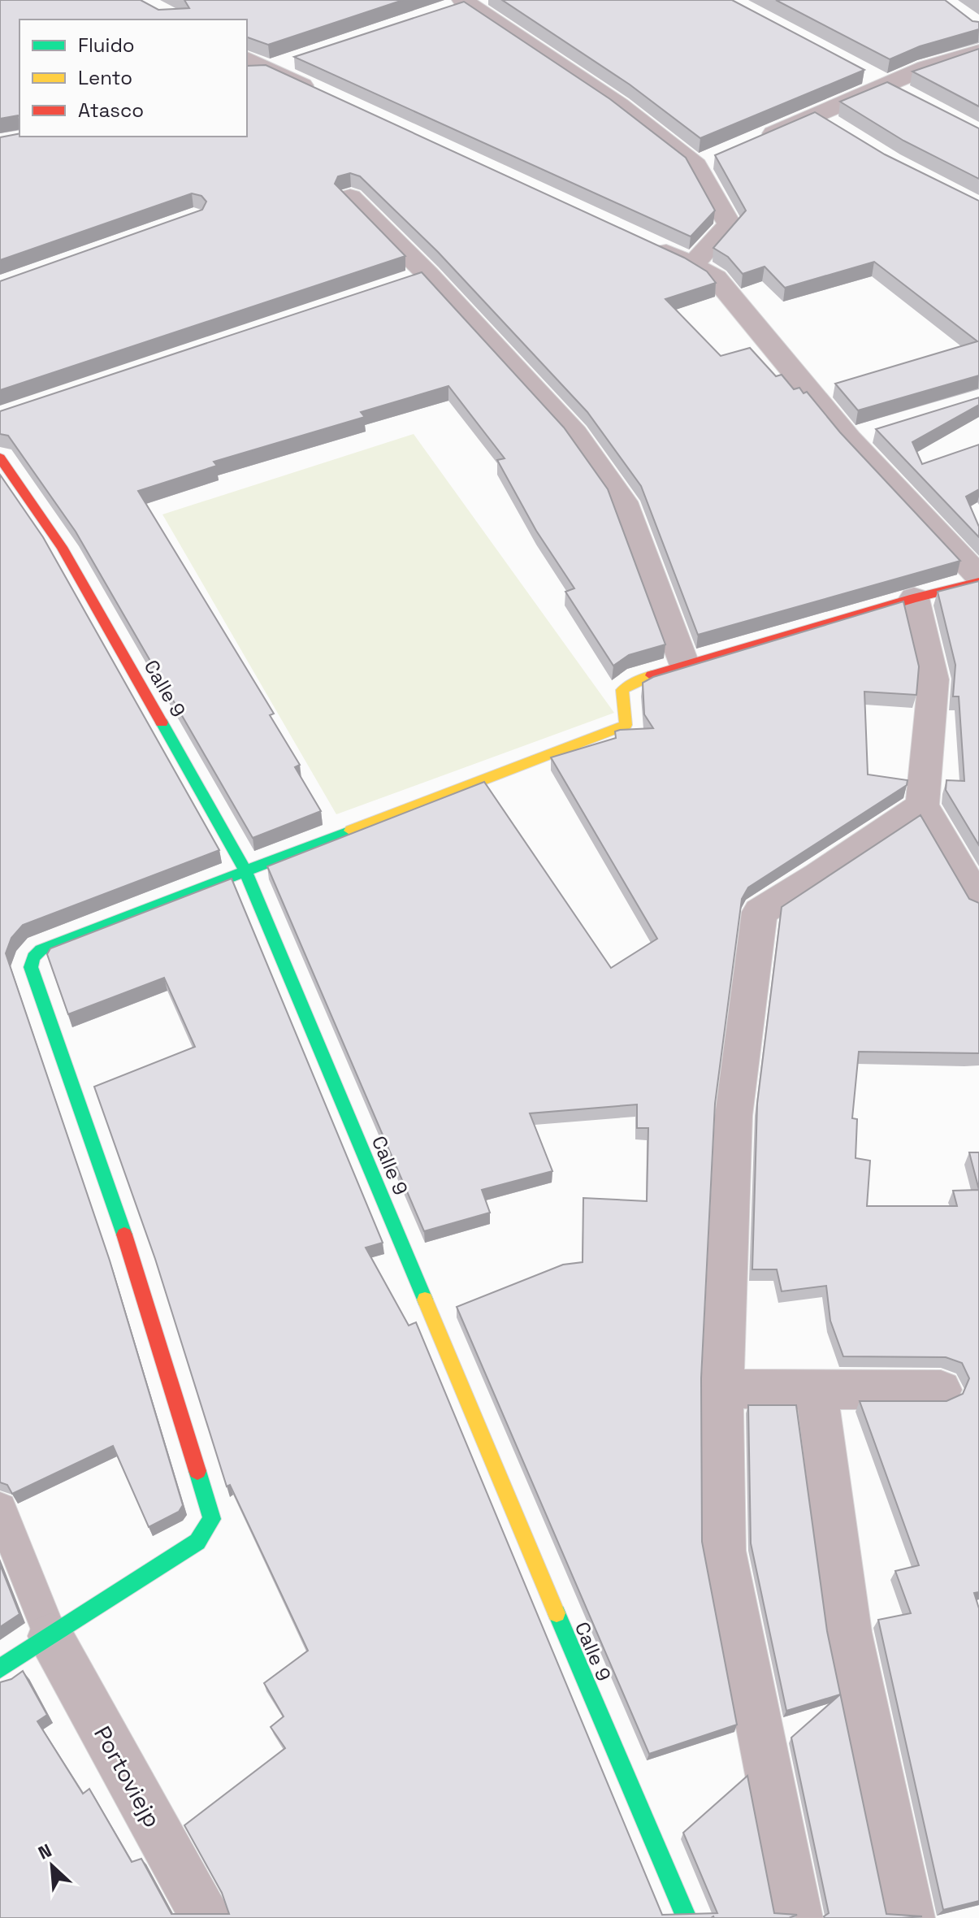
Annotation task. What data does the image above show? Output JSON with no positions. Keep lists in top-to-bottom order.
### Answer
{
  "streets": {
    "street": ["Calle 9", "Portoviejp"]
  },
  "legend": ["Fluido", "Lento", "Atasco"],
  "north": "top left"
}
